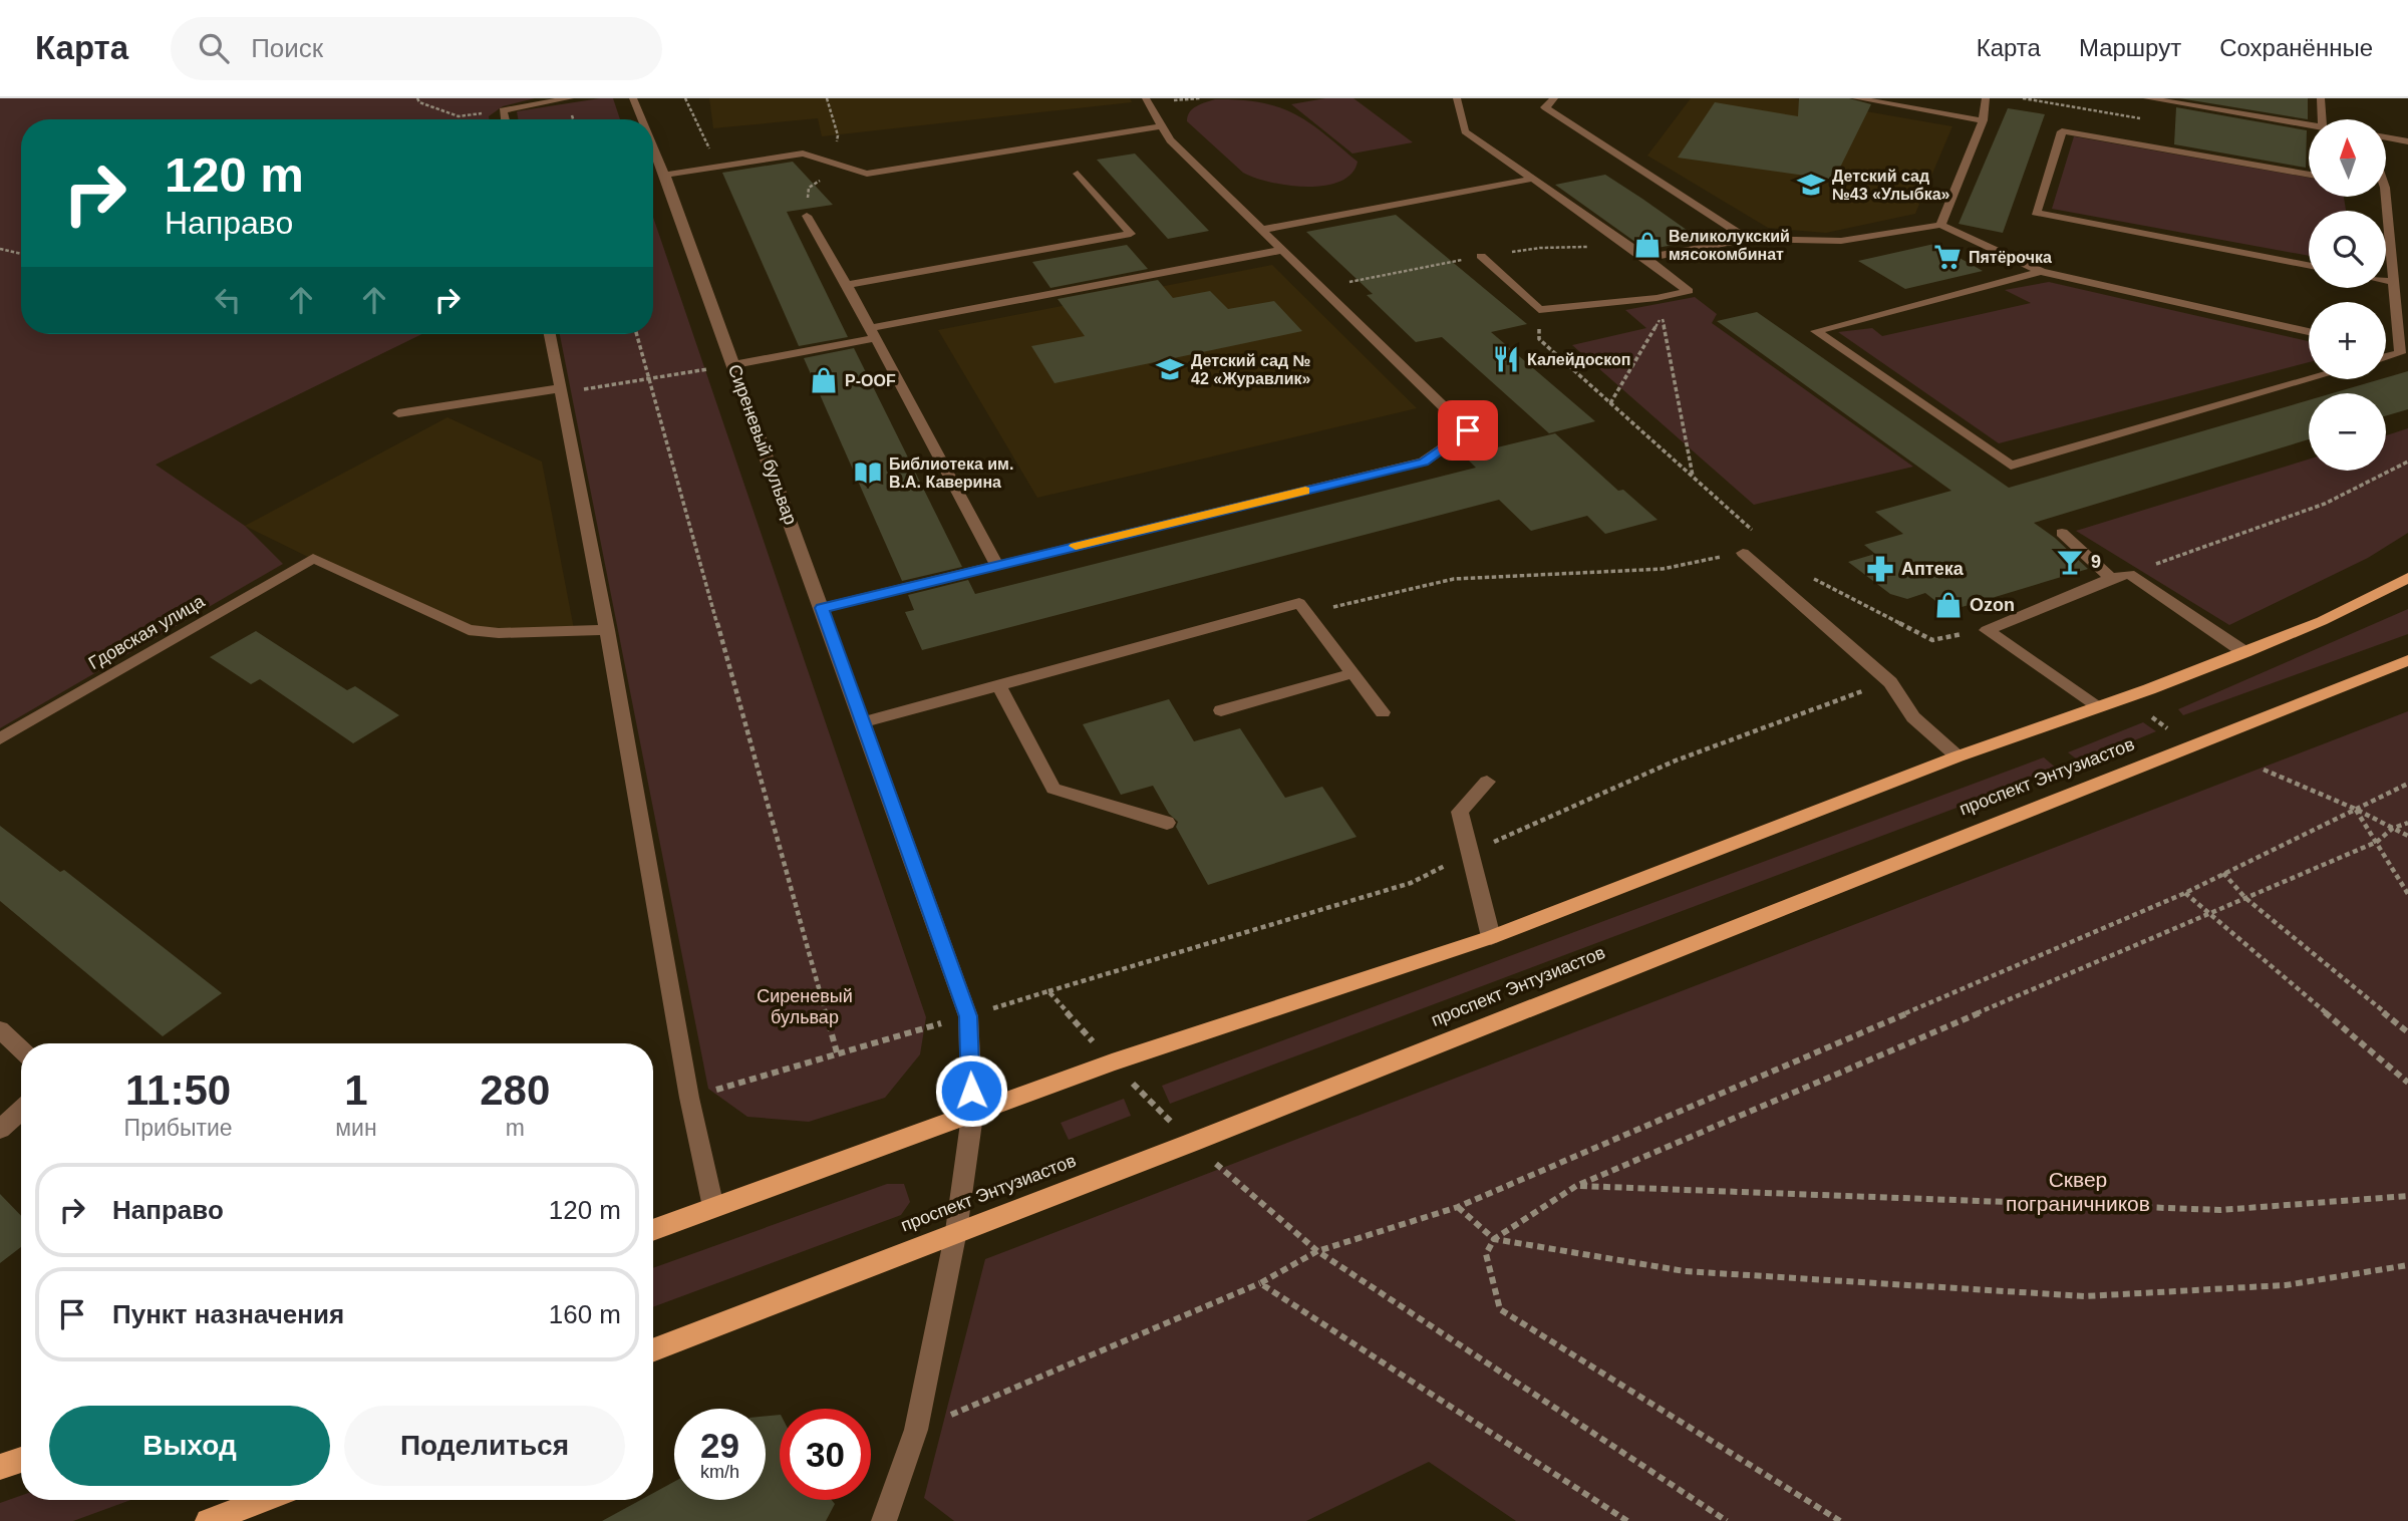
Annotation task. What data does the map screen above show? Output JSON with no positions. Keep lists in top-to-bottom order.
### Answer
{
  "streets": {
    "main road": ["проспект Энтузиастов"],
    "street": ["Сиреневый бульвар", "Гдовская улица"]
  },
  "crossings": [
    ["Сиреневый бульвар", "проспект Энтузиастов"]
  ],
  "parks": ["Сиреневый бульвар", "Сквер пограничников"],
  "places": {
    "school or university": ["Детский сад №43 «Улыбка»", "Детский сад № 42 «Журавлик»"],
    "shop": ["Великолукский мясокомбинат", "P-OOF", "Ozon"],
    "supermarket": ["Пятёрочка"],
    "restaurant": ["Калейдоскоп"],
    "library": ["Библиотека им. В.А. Каверина"],
    "bar": ["9"],
    "pharmacy": ["Аптека"]
  },
  "north": "top",
  "page": {
    "header": "Карта",
    "search": "Поиск",
    "nav": ["Карта", "Маршрут", "Сохранённые"],
    "map_buttons": ["+", "−"],
    "turn": ["120 m", "Направо"],
    "eta": [
      "11:50",
      "Прибытие",
      "1",
      "мин",
      "280",
      "m"
    ],
    "list": [
      {
        "name": "Направо",
        "value": "120 m"
      },
      {
        "name": "Пункт назначения",
        "value": "160 m"
      }
    ],
    "buttons": ["Выход", "Поделиться"],
    "speed": "29 km/h",
    "limit": "30"
  }
}
